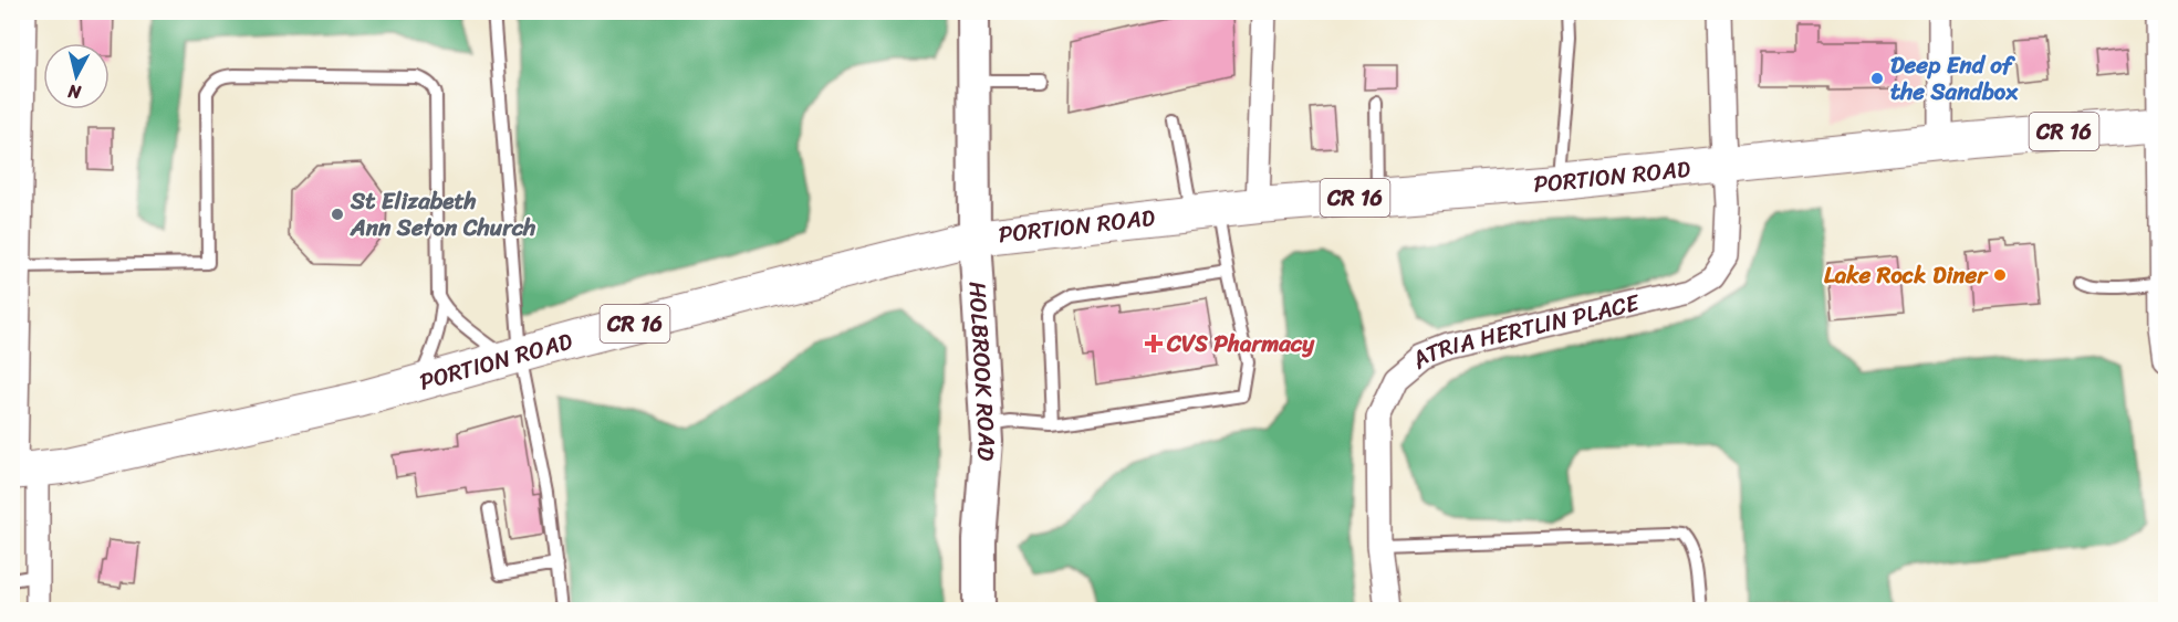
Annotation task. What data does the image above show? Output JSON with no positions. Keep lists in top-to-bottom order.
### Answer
{
  "streets": {
    "main road": ["CR 16", "PORTION ROAD"],
    "street": ["ATRIA HERTLIN PLACE", "HOLBROOK ROAD"]
  },
  "crossings": [
    ["PORTION ROAD", "ATRIA HERTLIN PLACE"],
    ["PORTION ROAD", "HOLBROOK ROAD"]
  ],
  "places": {
    "other": ["Deep End of the Sandbox", "St Elizabeth Ann Seton Church", "Lake Rock Diner"],
    "health": ["CVS Pharmacy"]
  },
  "north": "bottom"
}
